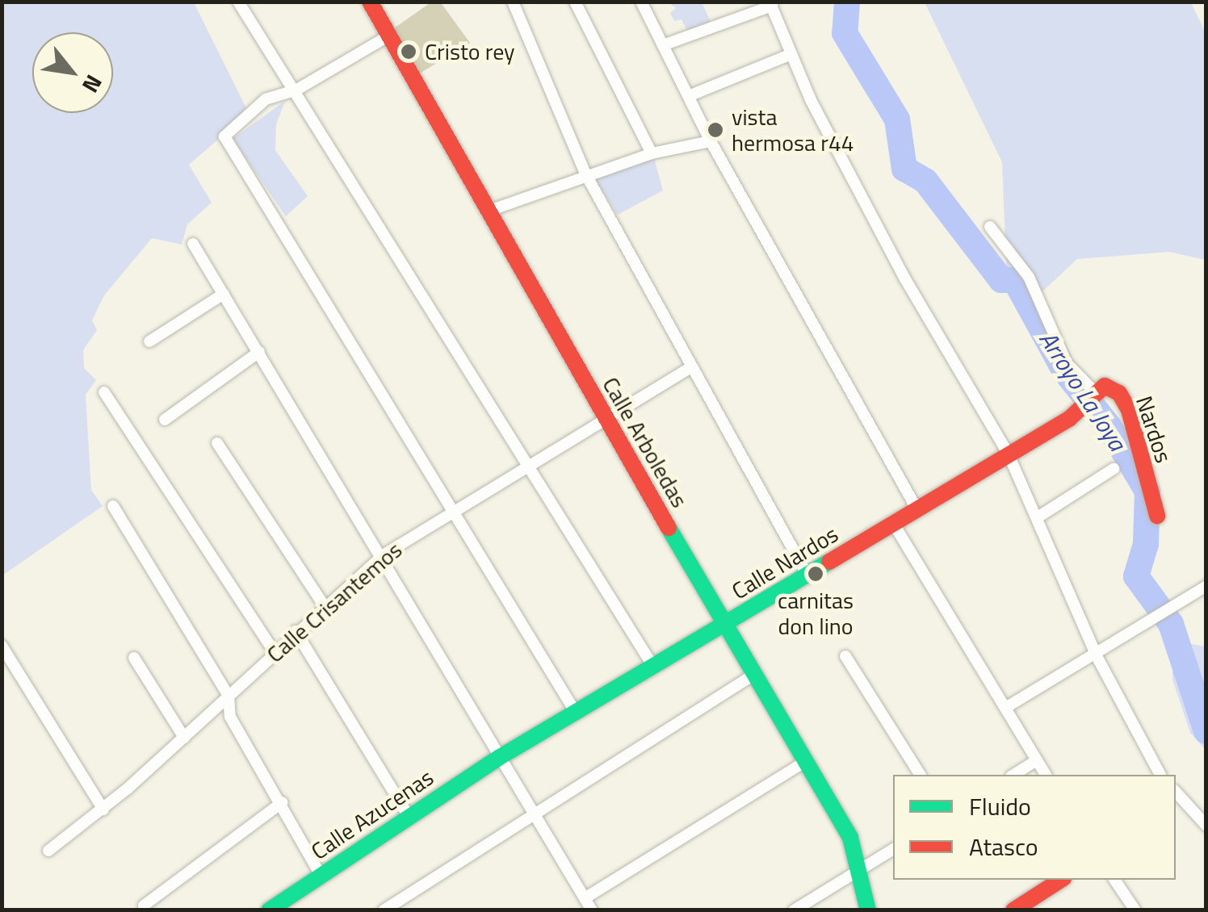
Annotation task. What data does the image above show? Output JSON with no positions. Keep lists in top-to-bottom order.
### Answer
{
  "streets": {
    "street": [
      "Nardos",
      "Calle Arboledas",
      "Calle Nardos",
      "Calle Crisantemos",
      "Calle Azucenas"
    ]
  },
  "crossings": [
    ["Nardos", "Calle Nardos"],
    ["Calle Arboledas", "Calle Nardos"],
    ["Calle Arboledas", "Calle Crisantemos"],
    ["Calle Nardos", "Calle Azucenas"]
  ],
  "water": ["Arroyo La Joya"],
  "places": ["Cristo rey", "vista hermosa r44", "carnitas don lino"],
  "legend": ["Fluido", "Atasco"],
  "north": "bottom right"
}
